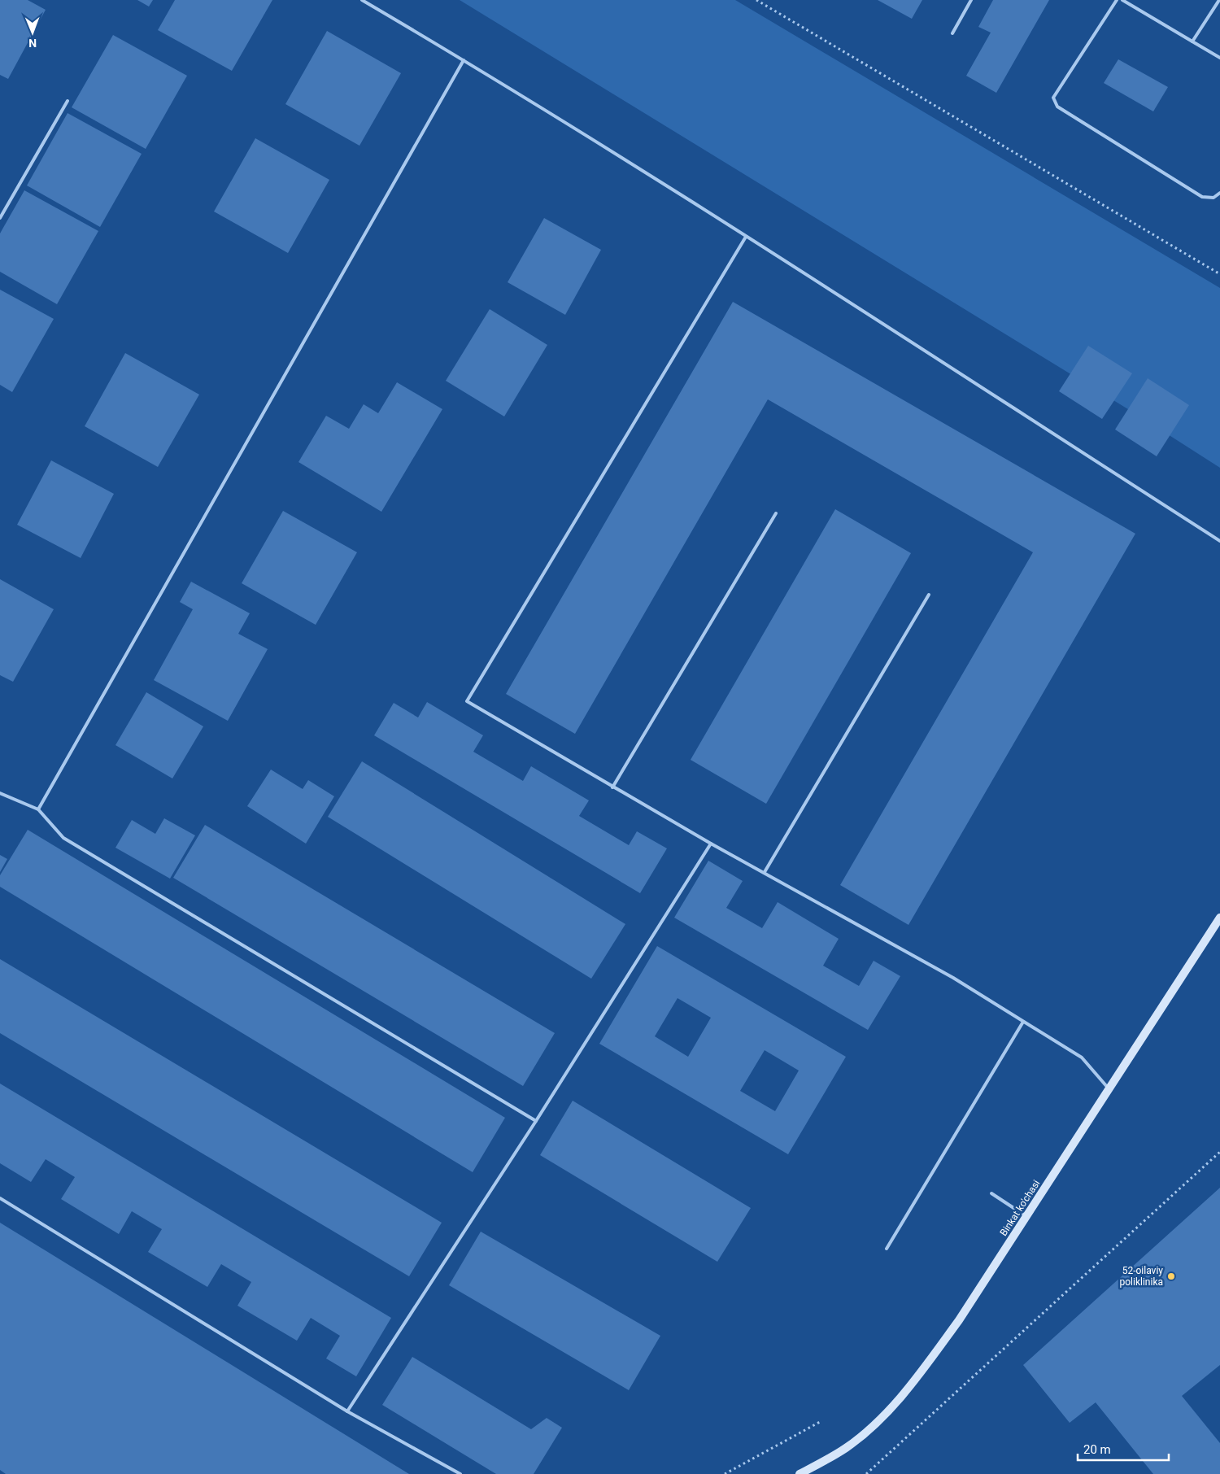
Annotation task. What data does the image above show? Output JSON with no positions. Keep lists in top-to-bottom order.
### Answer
{
  "streets": {
    "main road": ["Binkat ko'chasi"]
  },
  "places": ["52-oilaviy poliklinika"],
  "scale_bar": "20 m",
  "north": "bottom"
}
